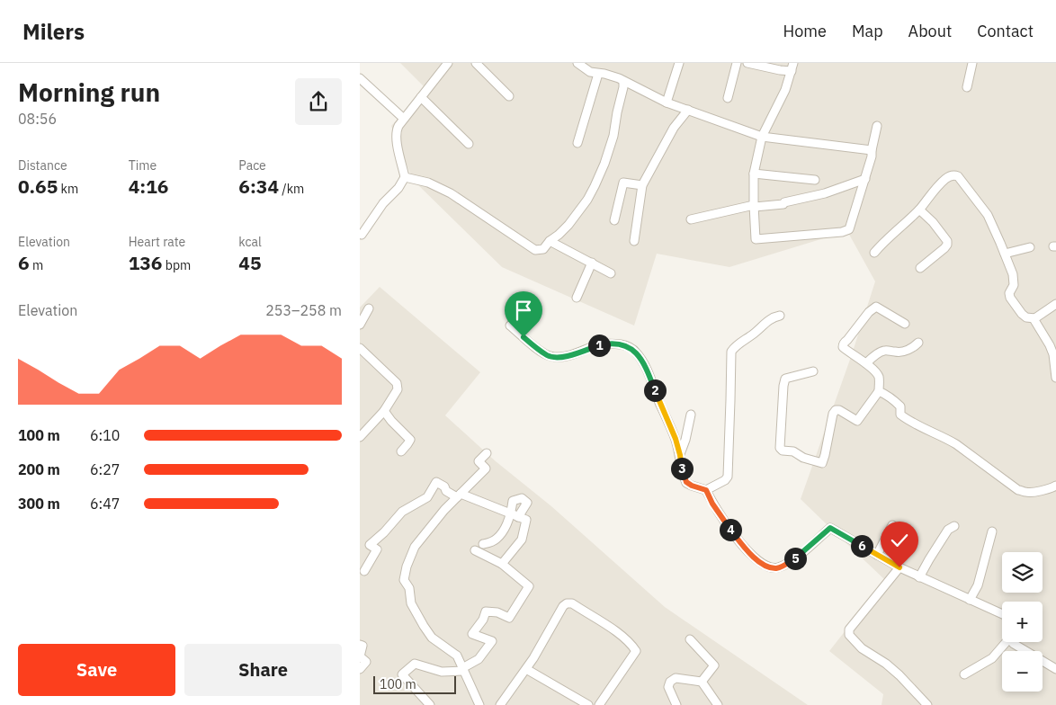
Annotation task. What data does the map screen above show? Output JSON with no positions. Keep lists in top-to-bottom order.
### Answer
{
  "scale_bar": "100 m",
  "page": {
    "header": "Milers",
    "nav": [
      "Home",
      "Map",
      "About",
      "Contact"
    ],
    "heading": ["Morning run", "08:56"],
    "stats": [
      ["Distance", "0.65 km"],
      ["Time", "4:16"],
      ["Pace", "6:34 /km"],
      ["Elevation", "6 m"],
      ["Heart rate", "136 bpm"],
      ["kcal", "45"]
    ],
    "chart": ["Elevation", "253–258 m"],
    "pins": [
      "1",
      "2",
      "3",
      "4",
      "6",
      "5"
    ],
    "list": [
      {
        "name": "100 m",
        "note": "6:10"
      },
      {
        "name": "200 m",
        "note": "6:27"
      },
      {
        "name": "300 m",
        "note": "6:47"
      }
    ],
    "map_buttons": ["+", "−"],
    "buttons": ["Save", "Share"],
    "scale": "100 m"
  }
}
